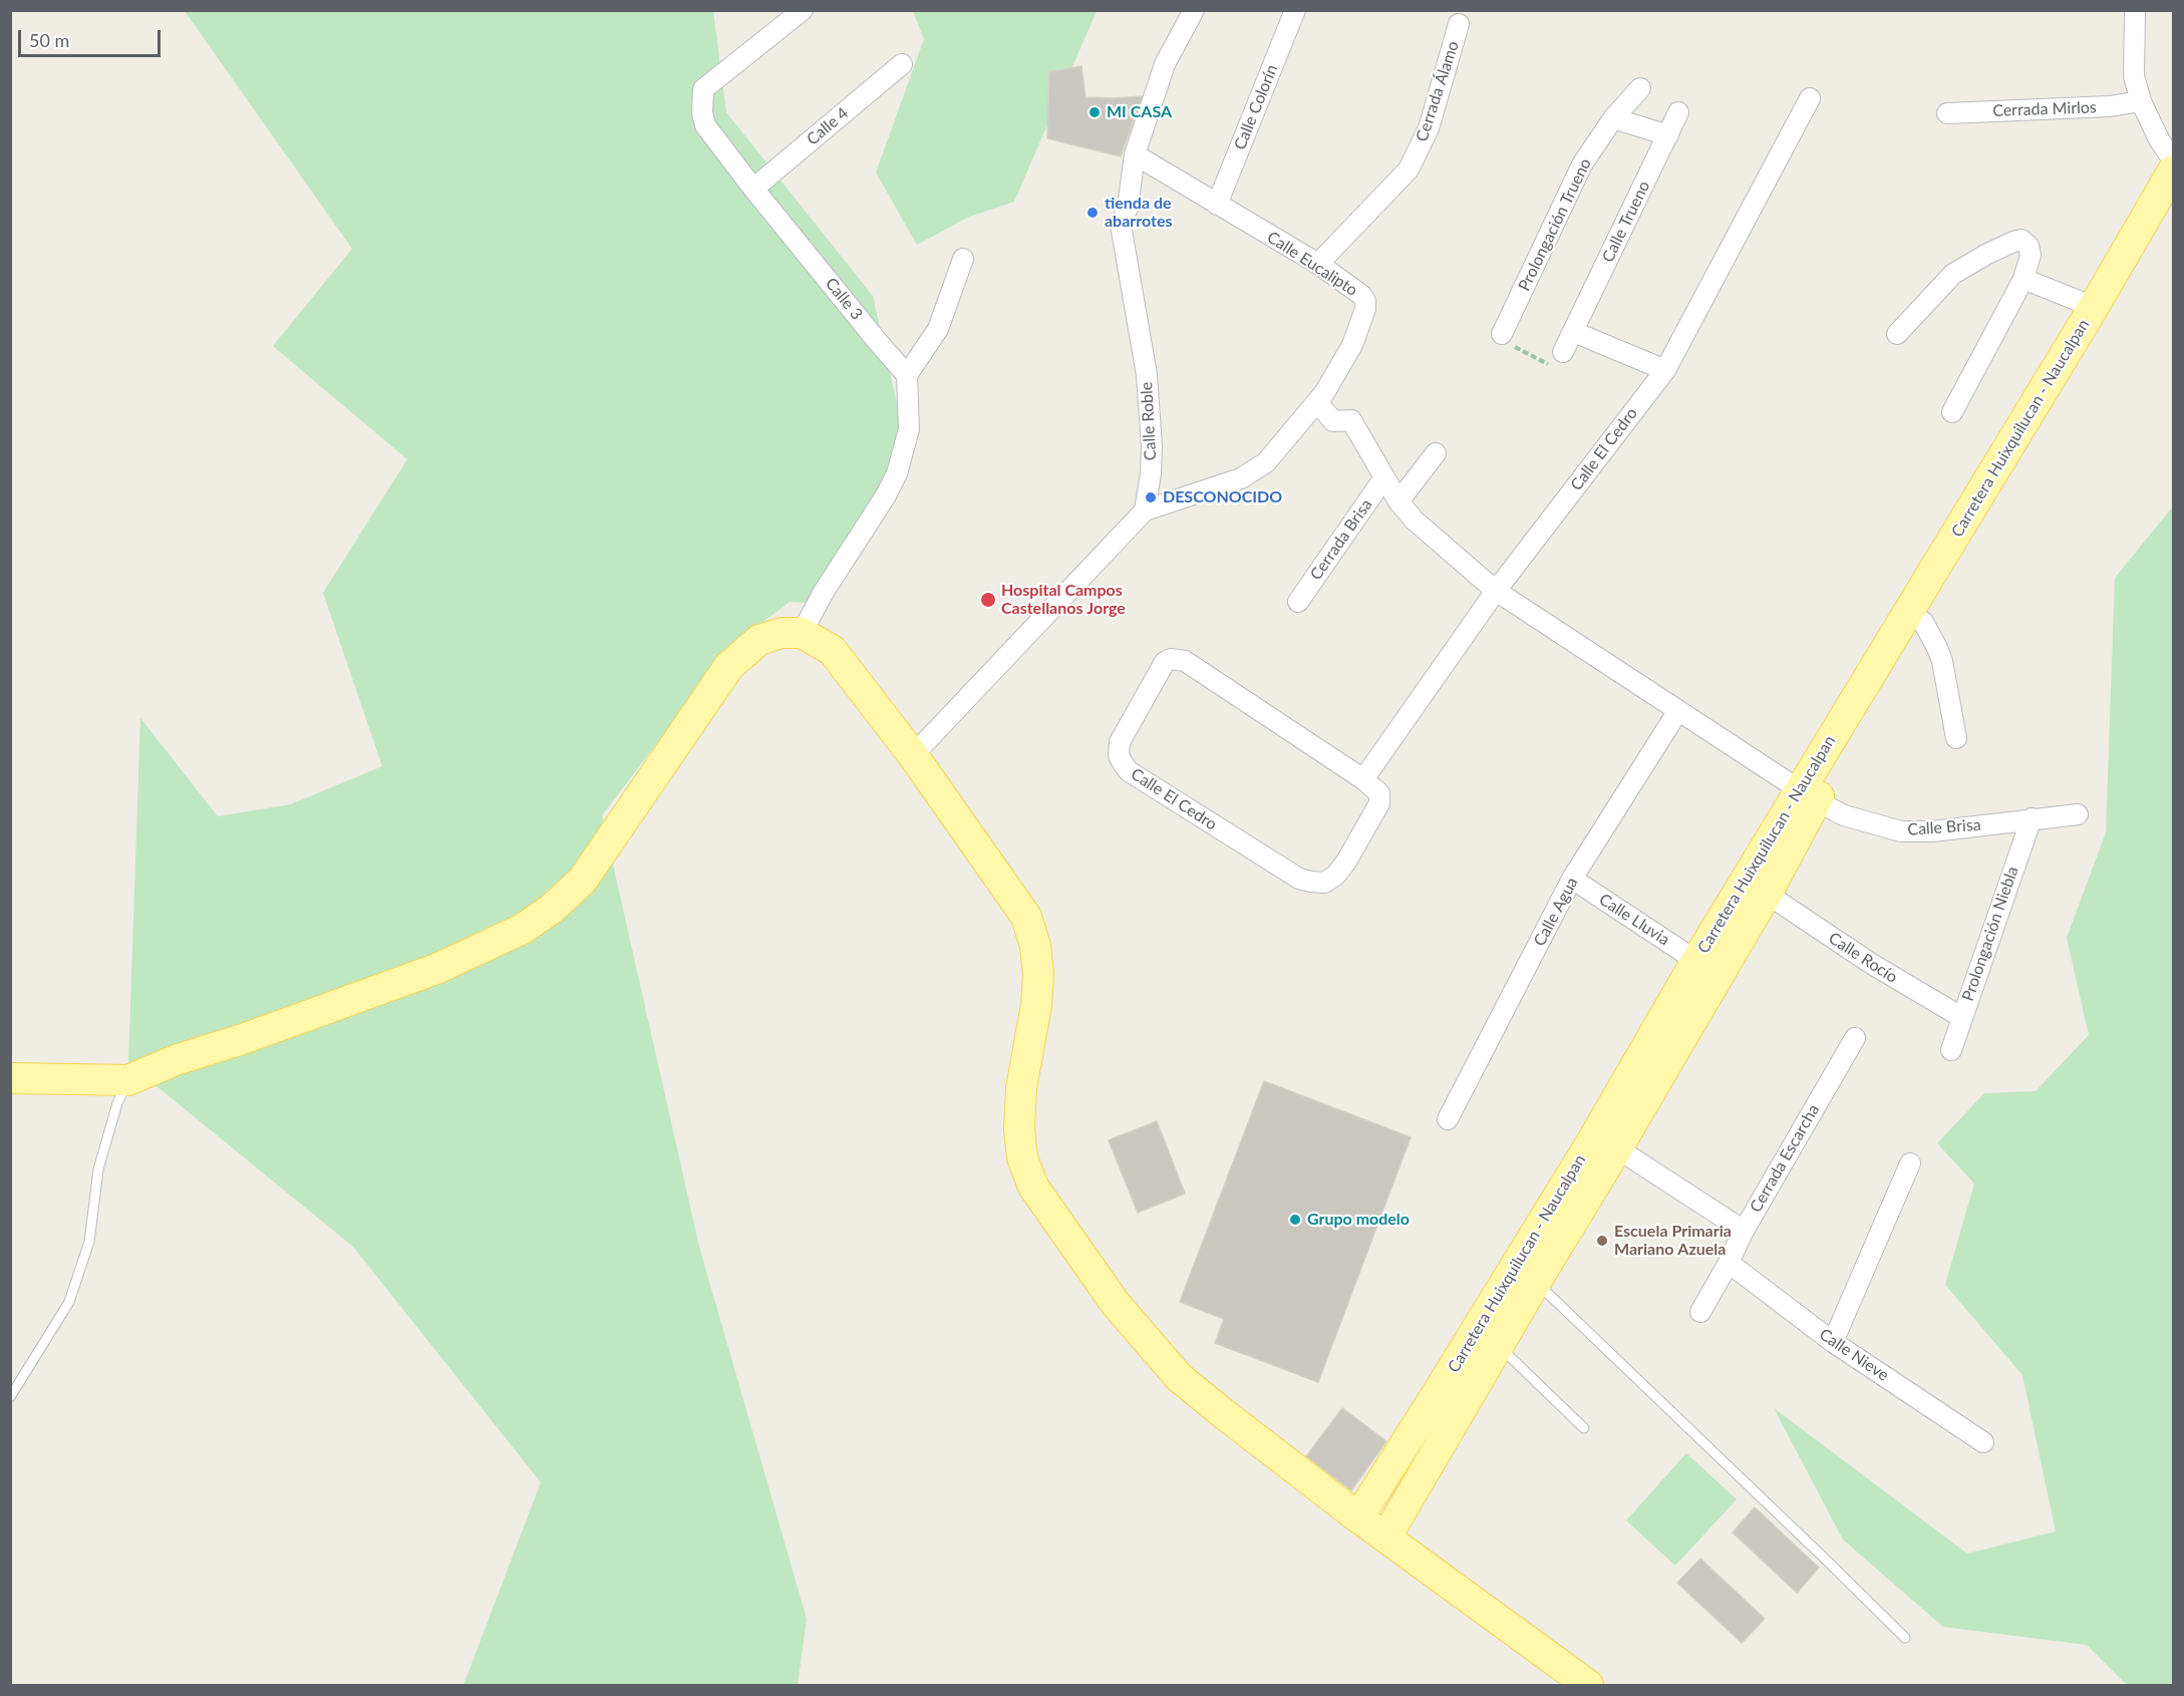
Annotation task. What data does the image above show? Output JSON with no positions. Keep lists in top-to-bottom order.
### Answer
{
  "streets": {
    "main road": ["Carretera Huixquilucan - Naucalpan"],
    "street": [
      "Cerrada Álamo",
      "Calle Colorín",
      "Cerrada Mirlos",
      "Calle 4",
      "Calle Trueno",
      "Prolongación Trueno",
      "Calle Eucalipto",
      "Calle 3",
      "Calle Roble",
      "Calle El Cedro",
      "Cerrada Brisa",
      "Calle Brisa",
      "Calle Agua",
      "Calle Lluvia",
      "Prolongación Niebla",
      "Calle Rocío",
      "Cerrada Escarcha",
      "Calle Nieve"
    ]
  },
  "crossings": [
    ["Cerrada Álamo", "Calle Eucalipto"],
    ["Calle Colorín", "Calle Eucalipto"],
    ["Calle 4", "Calle 3"],
    ["Calle Eucalipto", "Calle Roble"],
    ["Calle Eucalipto", "Calle Brisa"],
    ["Carretera Huixquilucan - Naucalpan", "Calle Brisa"],
    ["Carretera Huixquilucan - Naucalpan", "Calle Lluvia"],
    ["Carretera Huixquilucan - Naucalpan", "Calle Rocío"],
    ["Calle El Cedro", "Calle Brisa"],
    ["Cerrada Brisa", "Calle Brisa"],
    ["Calle Brisa", "Calle Agua"],
    ["Calle Brisa", "Prolongación Niebla"],
    ["Calle Agua", "Calle Lluvia"],
    ["Prolongación Niebla", "Calle Rocío"],
    ["Cerrada Escarcha", "Calle Nieve"]
  ],
  "places": [
    "MI CASA",
    "tienda de abarrotes",
    "DESCONOCIDO",
    "Hospital Campos Castellanos Jorge",
    "Grupo modelo",
    "Escuela Primaria Mariano Azuela"
  ],
  "scale_bar": "50 m"
}
